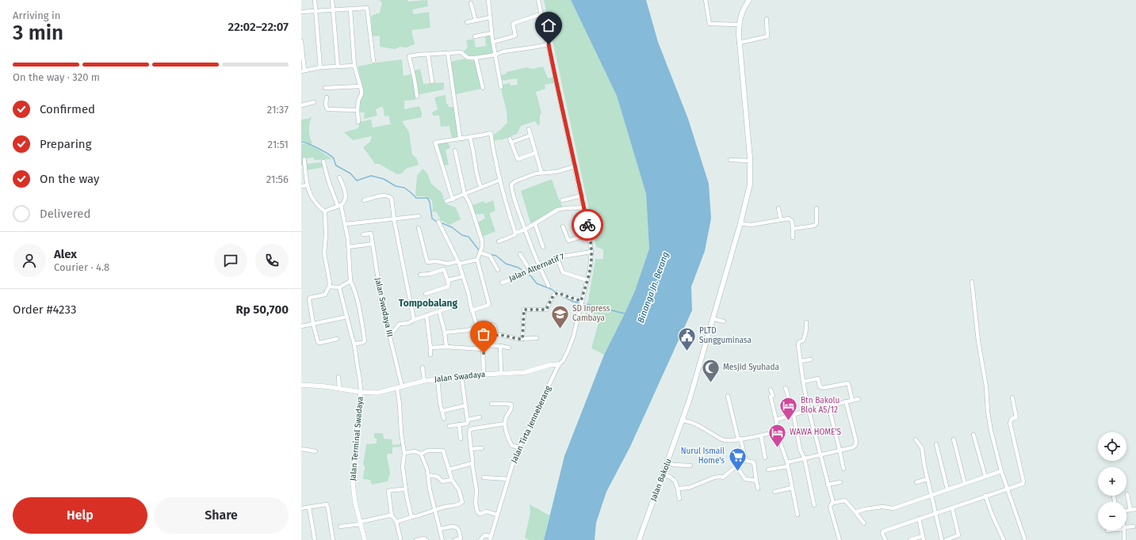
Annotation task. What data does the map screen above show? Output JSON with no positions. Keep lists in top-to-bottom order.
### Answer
{
  "streets": {
    "main road": ["Jalan Bakolu"],
    "street": [
      "Jalan Alternatif 7",
      "Jalan Swadaya III",
      "Jalan Swadaya",
      "Jalan Tirta Jenneberang",
      "Jalan Terminal Swadaya"
    ]
  },
  "crossings": [
    ["Jalan Alternatif 7", "Jalan Tirta Jenneberang"],
    ["Jalan Swadaya III", "Jalan Swadaya"],
    ["Jalan Swadaya", "Jalan Tirta Jenneberang"],
    ["Jalan Swadaya", "Jalan Terminal Swadaya"]
  ],
  "districts": ["Tompobalang"],
  "water": ["Binanga Jn. Berang"],
  "places": {
    "school or university": ["SD Inpress Cambaya"],
    "public building": ["PLTD Sungguminasa"],
    "mosque": ["Mesjid Syuhada"],
    "hotel": ["Btn Bakolu Blok A5/12", "WAWA HOME'S"],
    "supermarket": ["Nurul Ismail Home's"]
  },
  "page": {
    "heading": ["3 min", "Arriving in", "22:02–22:07"],
    "panel": [
      "Alex",
      "Courier · 4.8",
      "Order #4233",
      "Rp 50,700"
    ],
    "bar": "On the way · 320 m",
    "list": [
      ["Confirmed", "21:37"],
      ["Preparing", "21:51"],
      ["On the way", "21:56"],
      "Delivered"
    ],
    "map_buttons": ["+", "−"],
    "buttons": ["Help", "Share"]
  }
}
